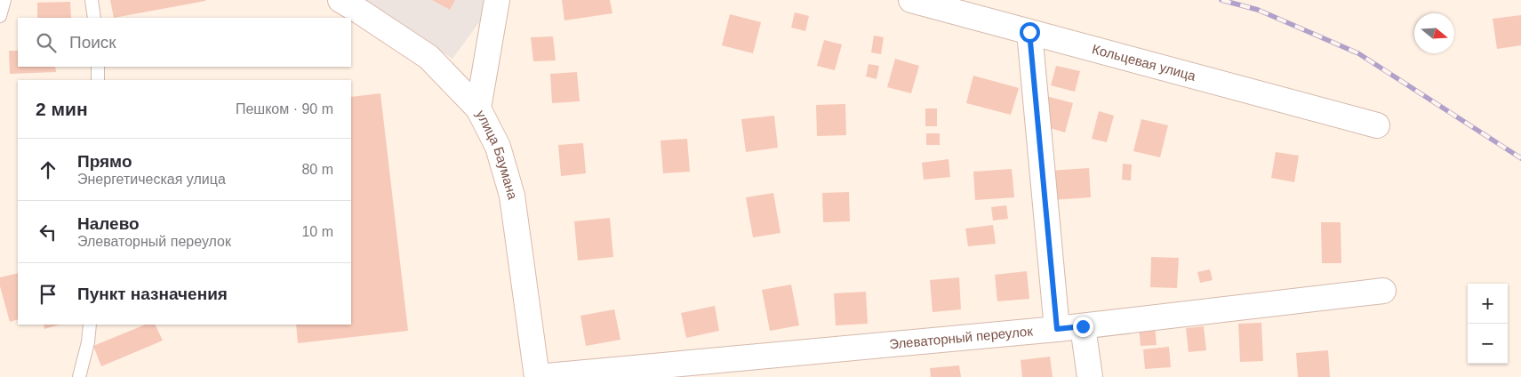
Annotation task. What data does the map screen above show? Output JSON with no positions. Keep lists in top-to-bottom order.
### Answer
{
  "streets": {
    "street": ["Кольцевая улица", "улица Баумана", "Элеваторный переулок"]
  },
  "crossings": [
    ["улица Баумана", "Элеваторный переулок"]
  ],
  "north": "right",
  "page": {
    "search": "Поиск",
    "heading": ["2 мин", "Пешком · 90 m"],
    "list": [
      ["Прямо", "Энергетическая улица", "80 m"],
      ["Налево", "Элеваторный переулок", "10 m"],
      "Пункт назначения"
    ],
    "map_buttons": ["+", "−"]
  }
}
